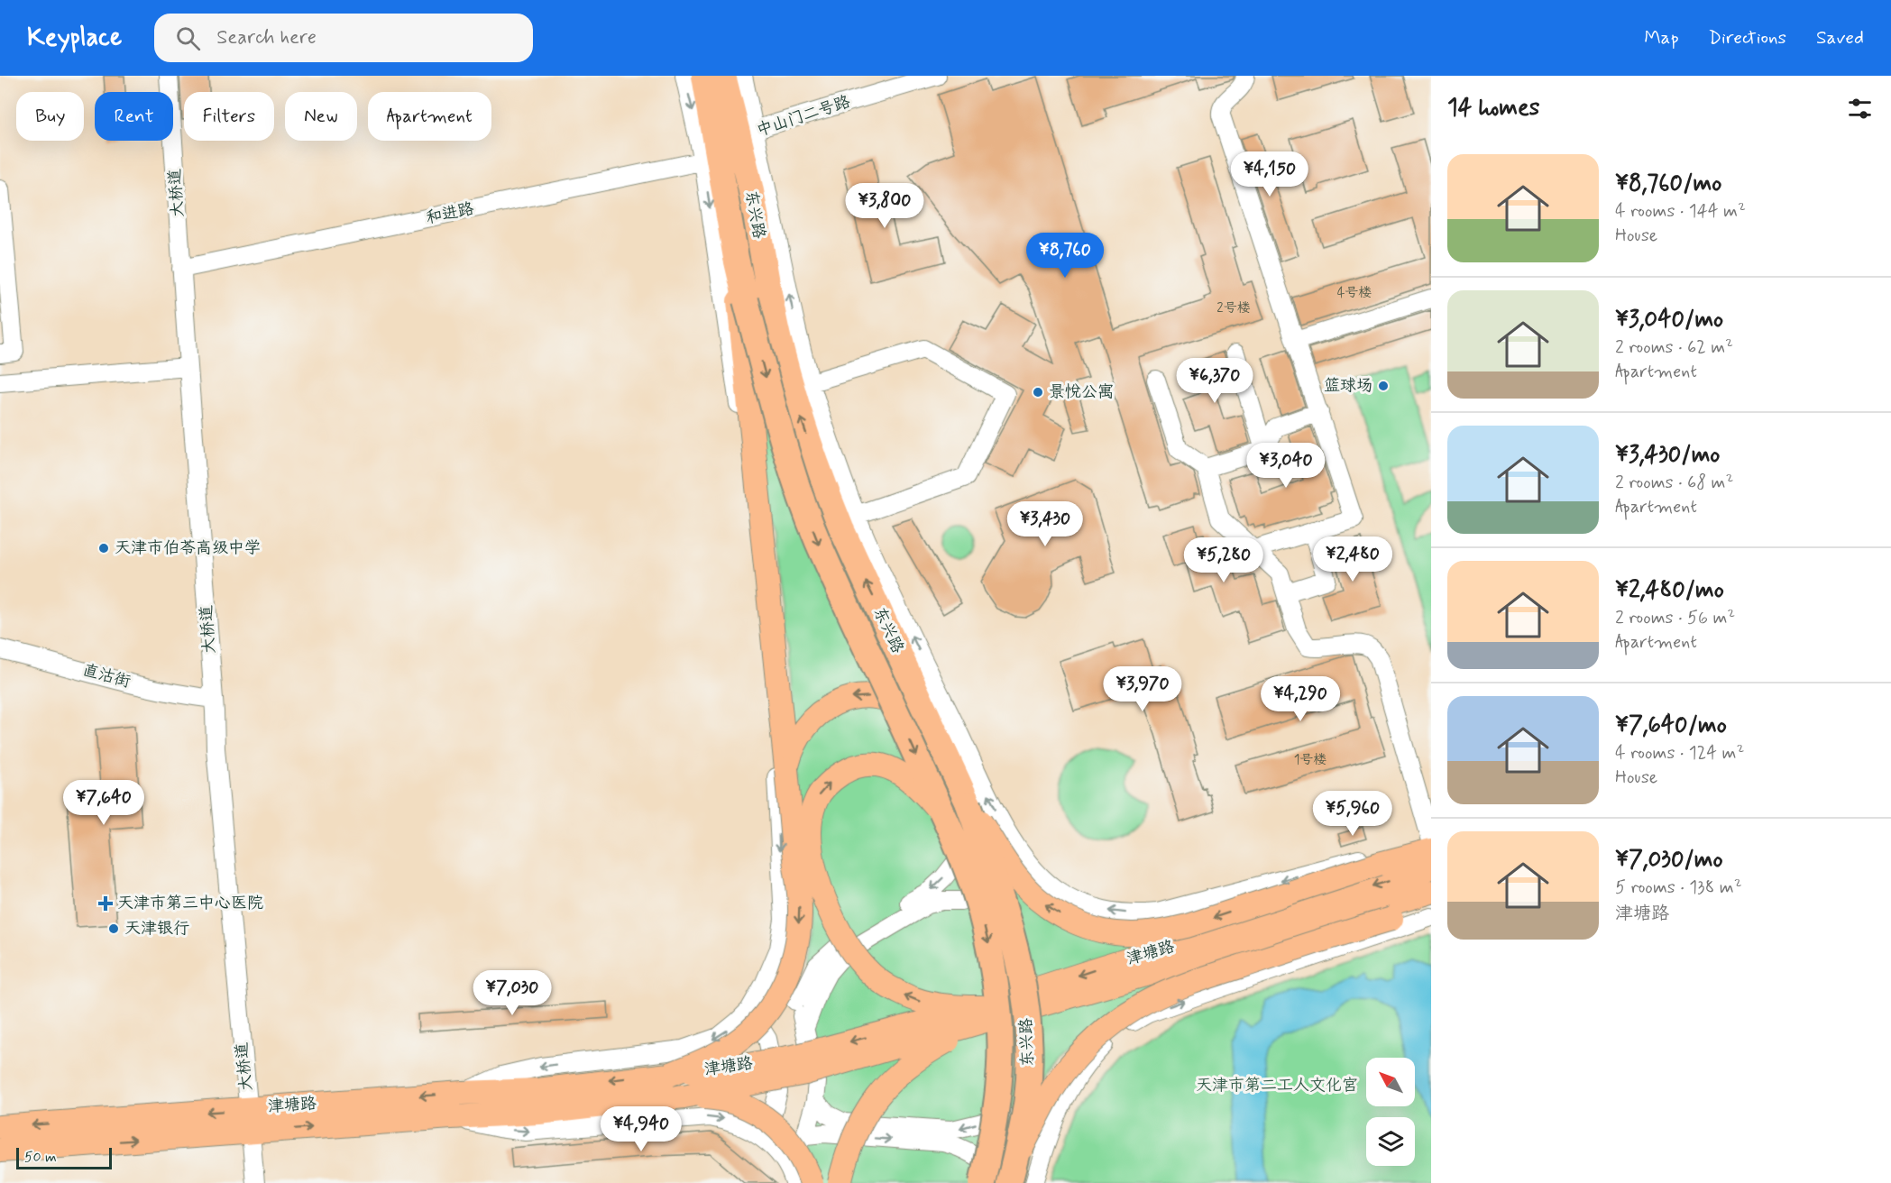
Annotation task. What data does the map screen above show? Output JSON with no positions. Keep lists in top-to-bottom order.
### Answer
{
  "streets": {
    "highway": ["东兴路"],
    "main road": ["津塘路"],
    "street": [
      "中山门二号路",
      "大桥道",
      "和进路",
      "直沽街"
    ]
  },
  "crossings": [
    ["中山门二号路", "和进路"],
    ["中山门二号路", "东兴路"],
    ["大桥道", "和进路"],
    ["大桥道", "直沽街"],
    ["大桥道", "津塘路"],
    ["和进路", "东兴路"]
  ],
  "parks": ["天津市第二工人文化宫"],
  "places": {
    "other": [
      "篮球场",
      "景悦公寓",
      "天津市伯苓高级中学",
      "天津银行"
    ],
    "health": ["天津市第三中心医院"]
  },
  "house_numbers": ["4号楼", "2号楼", "1号楼"],
  "scale_bar": "50 m",
  "north": "top left",
  "page": {
    "header": "Keyplace",
    "search": "Search here",
    "nav": ["Map", "Directions", "Saved"],
    "heading": "14 homes",
    "chip": [
      "Buy",
      "Rent",
      "Filters",
      "New",
      "Apartment"
    ],
    "list": [
      {
        "name": "¥8,760/mo",
        "note": "4 rooms · 144 m² · House"
      },
      {
        "name": "¥3,040/mo",
        "note": "2 rooms · 62 m² · Apartment"
      },
      {
        "name": "¥3,430/mo",
        "note": "2 rooms · 68 m² · Apartment"
      },
      {
        "name": "¥2,480/mo",
        "note": "2 rooms · 56 m² · Apartment"
      },
      {
        "name": "¥7,640/mo",
        "note": "4 rooms · 124 m² · House"
      },
      {
        "name": "¥7,030/mo",
        "note": "5 rooms · 138 m² · 津塘路"
      }
    ],
    "price": [
      "¥4,150",
      "¥3,800",
      "¥8,760",
      "¥6,370",
      "¥3,040",
      "¥3,430",
      "¥2,480",
      "¥5,280",
      "¥3,970",
      "¥4,290",
      "¥7,640",
      "¥5,960",
      "¥7,030",
      "¥4,940"
    ],
    "scale": "50 m"
  }
}
